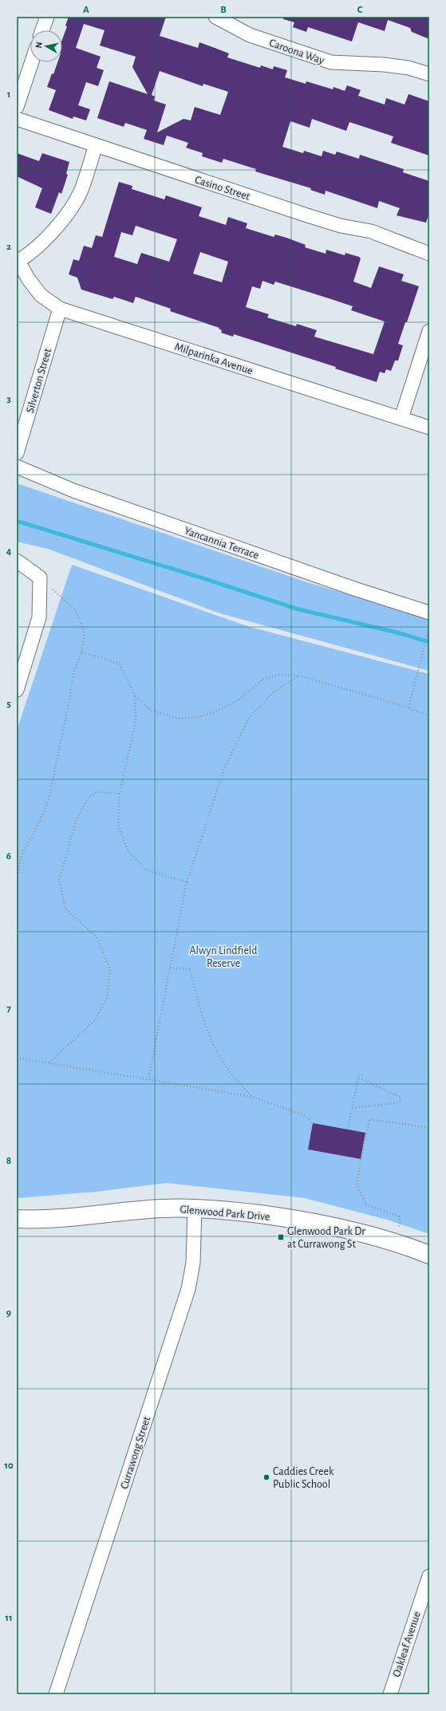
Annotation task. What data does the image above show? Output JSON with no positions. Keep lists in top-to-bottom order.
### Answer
{
  "streets": {
    "street": [
      "Caroona Way",
      "Casino Street",
      "Milparinka Avenue",
      "Silverton Street",
      "Yancannia Terrace",
      "Glenwood Park Drive",
      "Currawong Street",
      "Oakleaf Avenue"
    ]
  },
  "crossings": [
    ["Milparinka Avenue", "Silverton Street"],
    ["Glenwood Park Drive", "Currawong Street"]
  ],
  "parks": ["Alwyn Lindfield Reserve"],
  "places": {
    "transit": ["Glenwood Park Dr at Currawong St"],
    "other": ["Caddies Creek Public School"]
  },
  "north": "left",
  "grid": {
    "columns": ["A", "B", "C"],
    "rows": [
      "1",
      "2",
      "3",
      "4",
      "5",
      "6",
      "7",
      "8",
      "9",
      "10",
      "11"
    ]
  }
}
